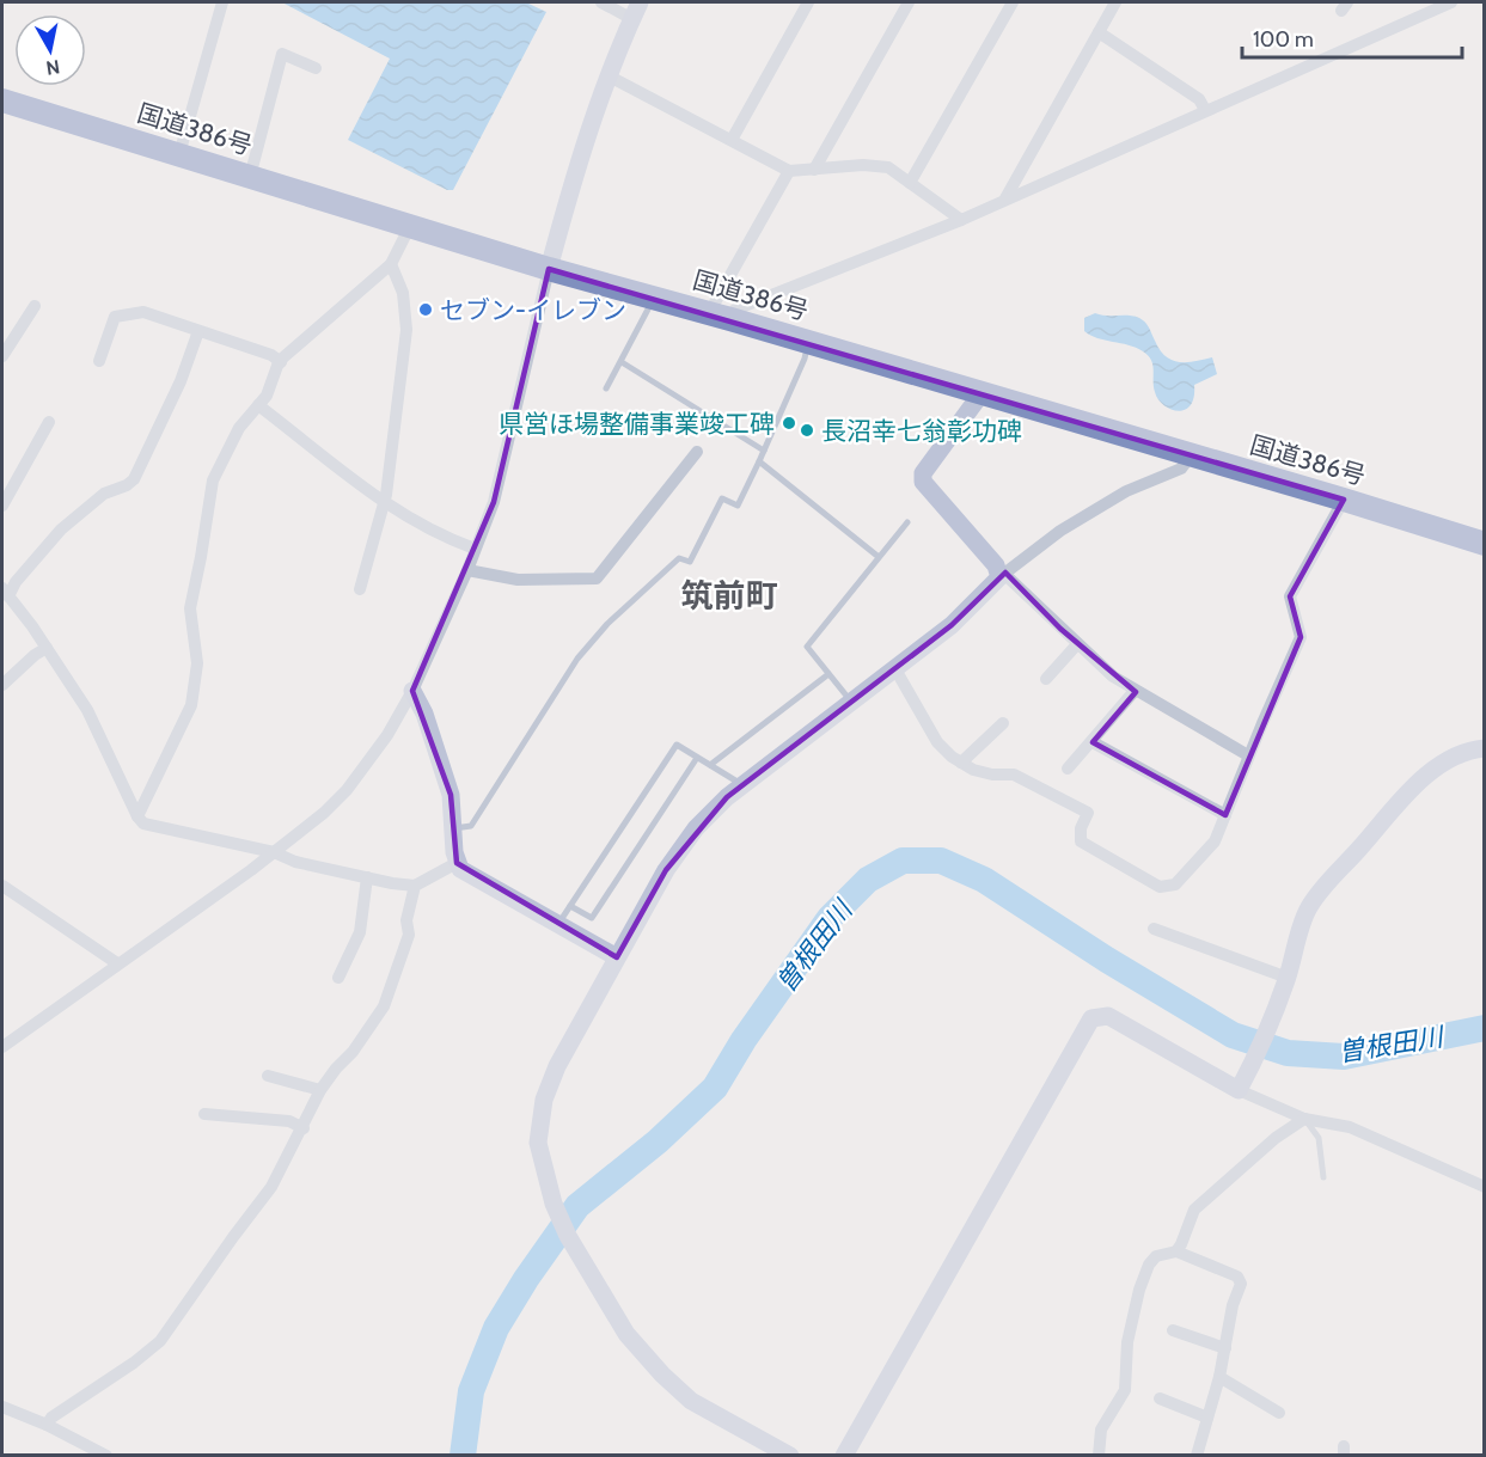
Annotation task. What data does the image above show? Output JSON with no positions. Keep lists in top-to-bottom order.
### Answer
{
  "streets": {
    "highway": ["国道386号"]
  },
  "districts": ["筑前町"],
  "water": ["曽根田川"],
  "places": ["セブン-イレブン", "県営ほ場整備事業竣工碑", "長沼幸七翁彰功碑"],
  "scale_bar": "100 m",
  "north": "bottom"
}
